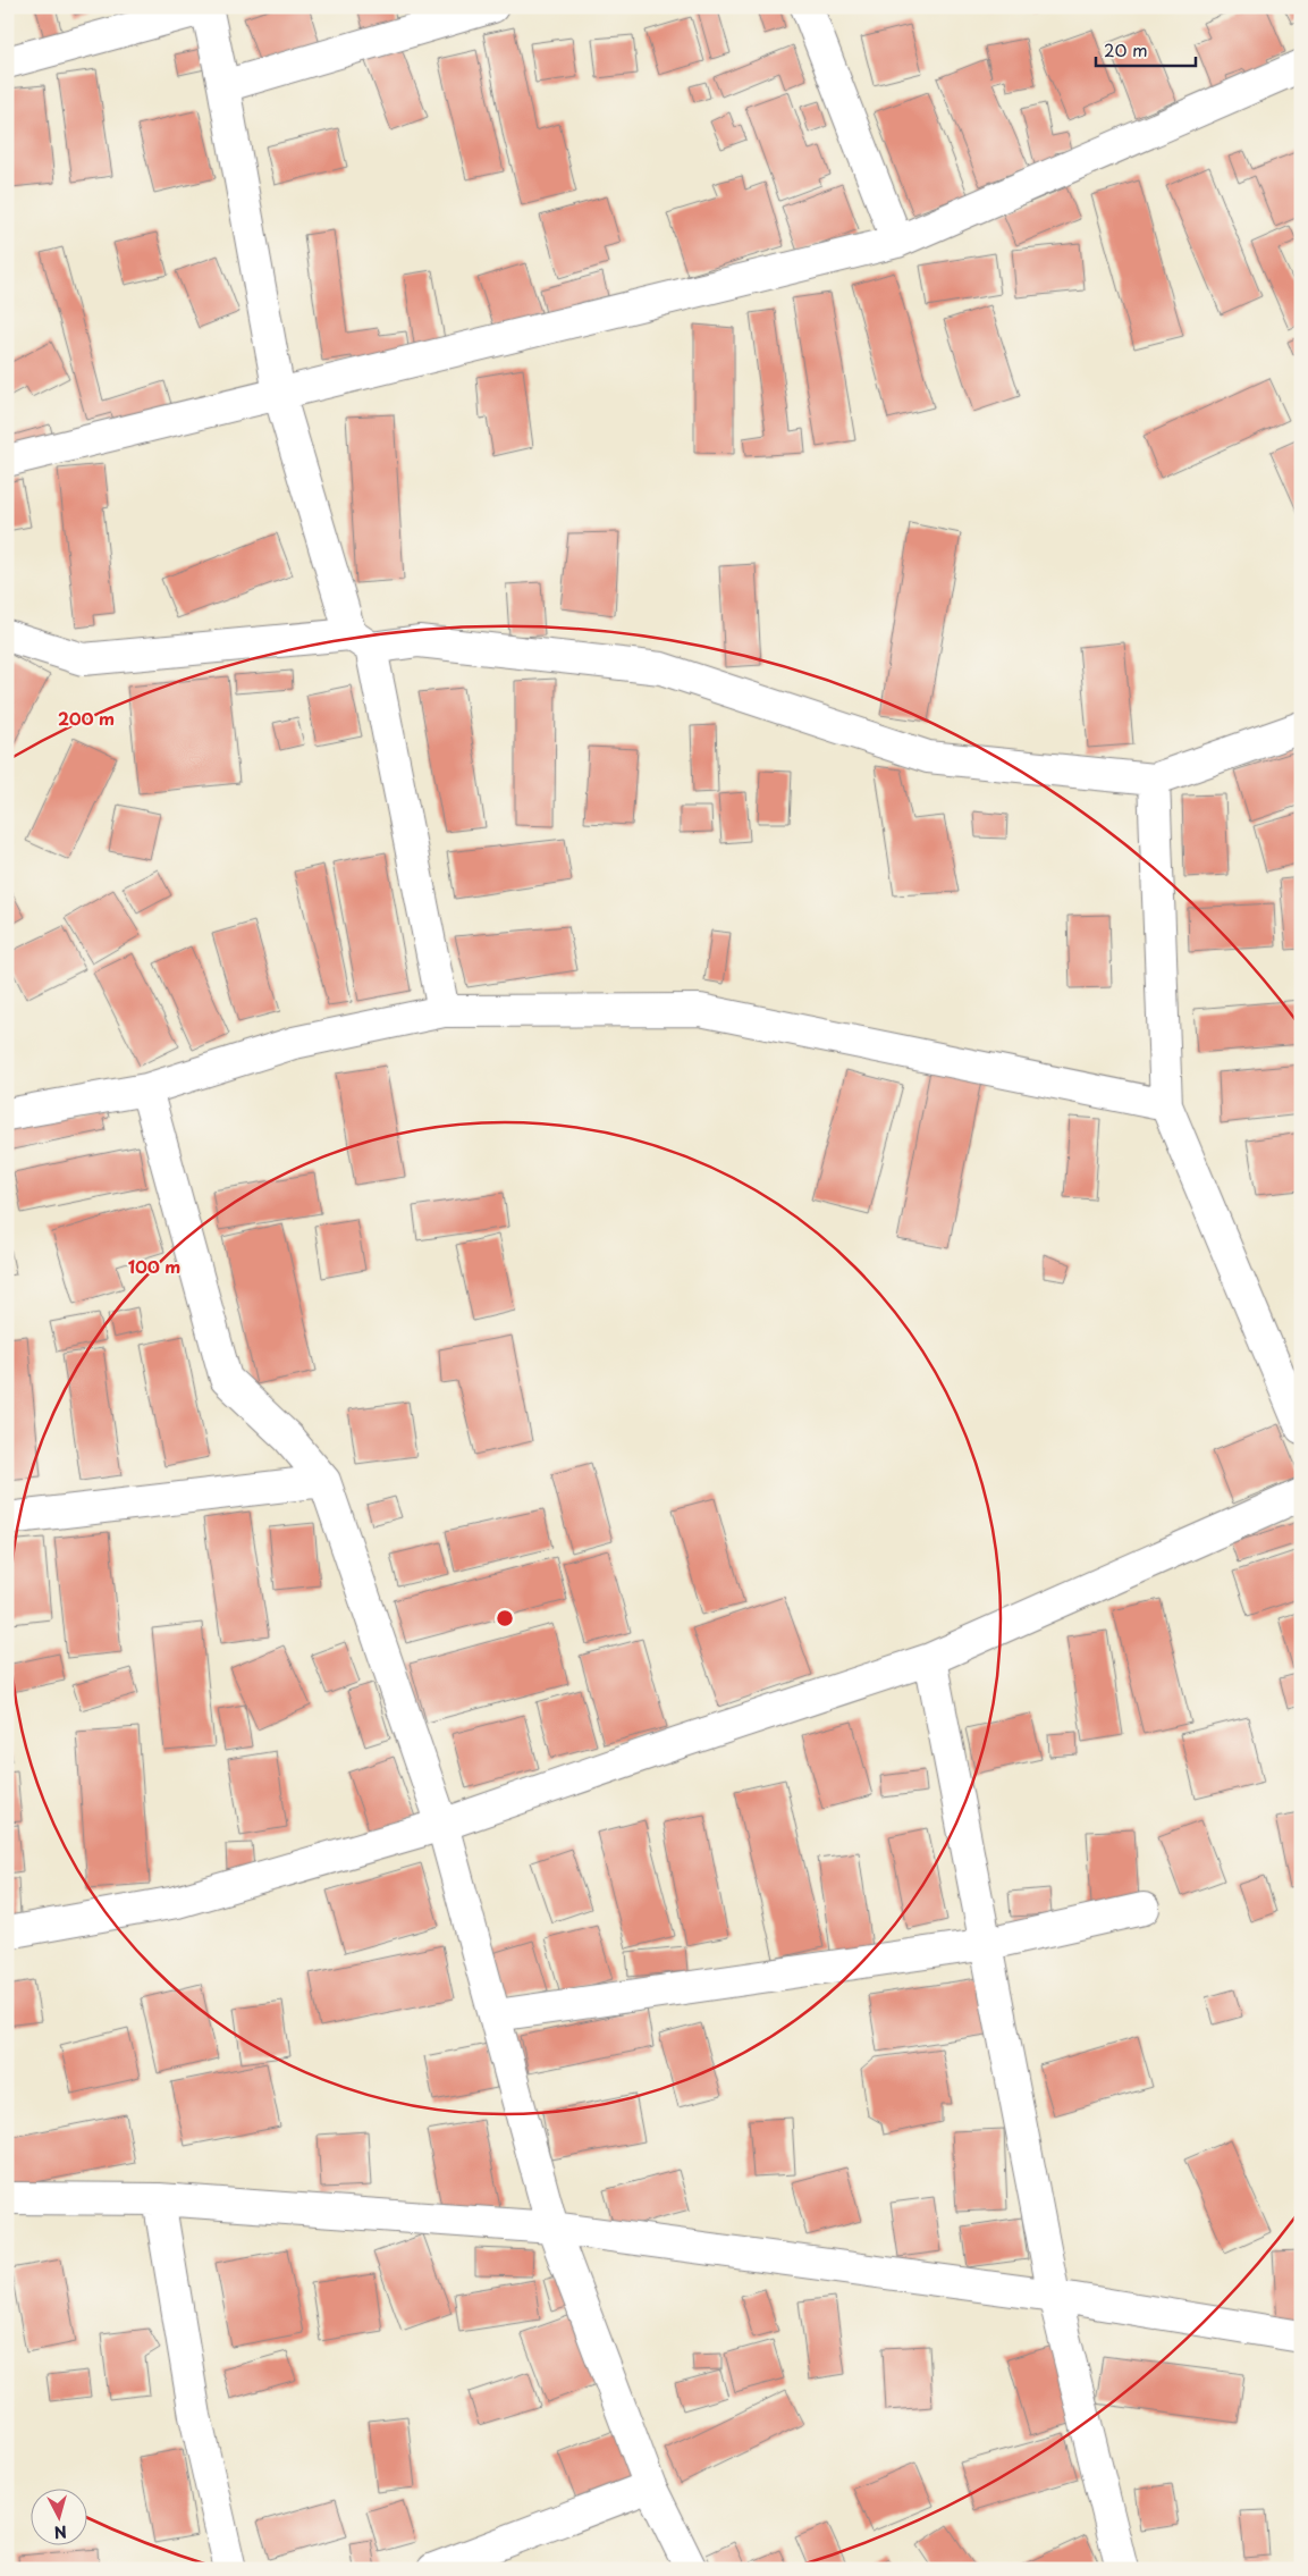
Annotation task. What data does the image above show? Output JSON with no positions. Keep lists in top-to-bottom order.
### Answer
{
  "scale_bar": "20 m",
  "north": "bottom",
  "rings": ["200 m", "100 m"]
}
